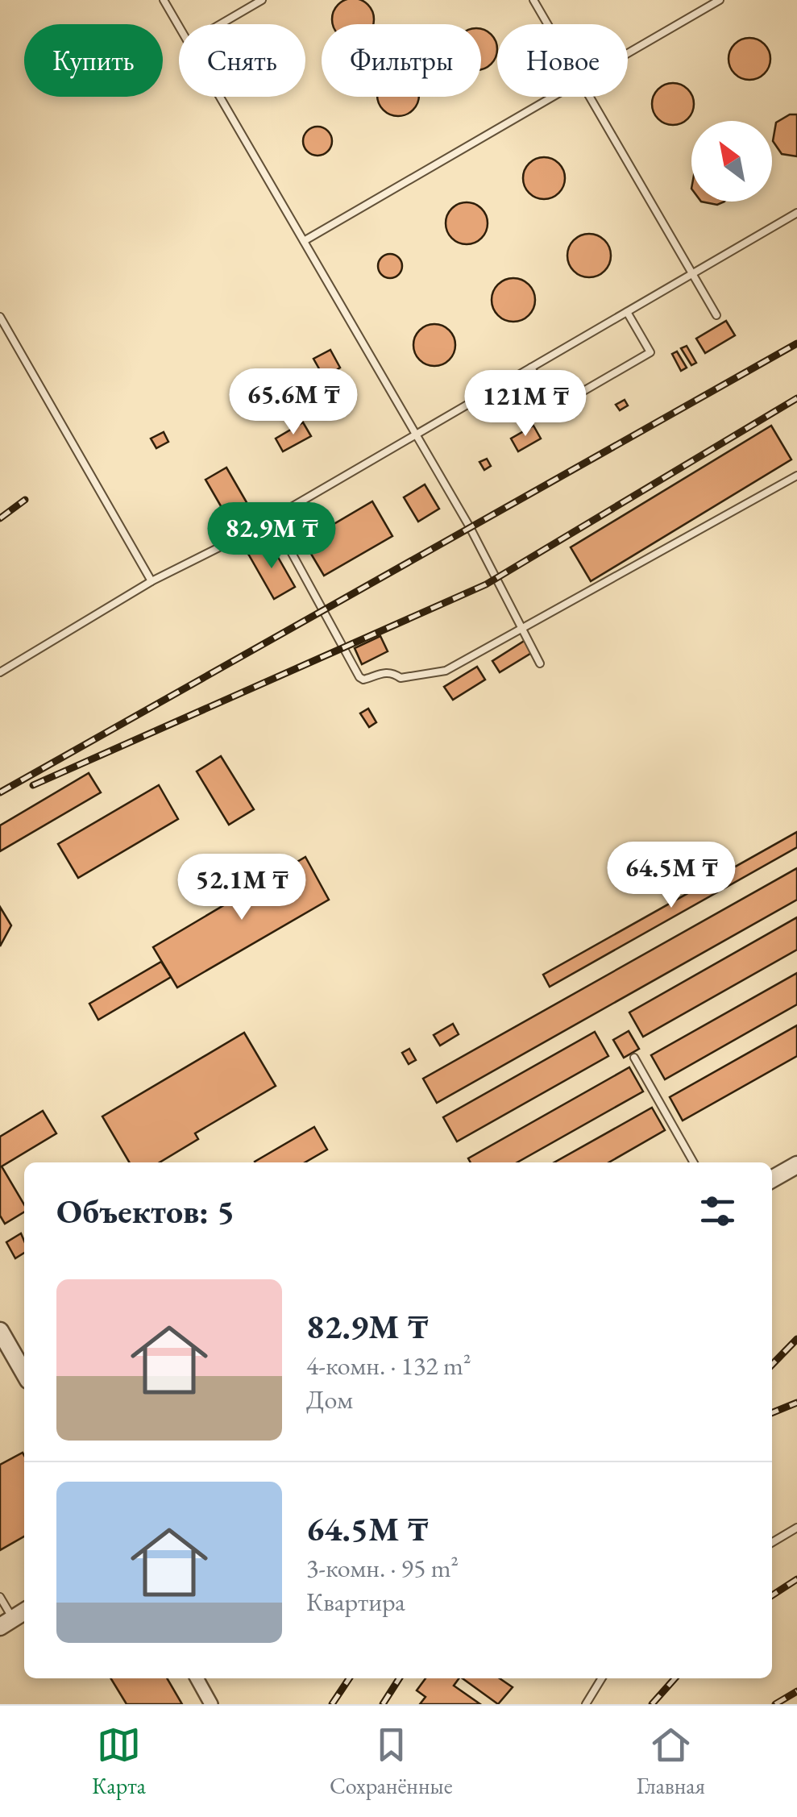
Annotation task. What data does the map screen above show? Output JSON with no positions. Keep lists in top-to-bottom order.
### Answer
{
  "north": "top left",
  "page": {
    "chip": [
      "Купить",
      "Снять",
      "Фильтры",
      "Новое"
    ],
    "price": [
      "65.6M ₸",
      "121M ₸",
      "82.9M ₸",
      "64.5M ₸",
      "52.1M ₸"
    ],
    "heading": "Объектов: 5",
    "list": [
      {
        "name": "82.9M ₸",
        "note": "4-комн. · 132 m² · Дом"
      },
      {
        "name": "64.5M ₸",
        "note": "3-комн. · 95 m² · Квартира"
      }
    ],
    "tabs": ["Карта", "Сохранённые", "Главная"]
  }
}
